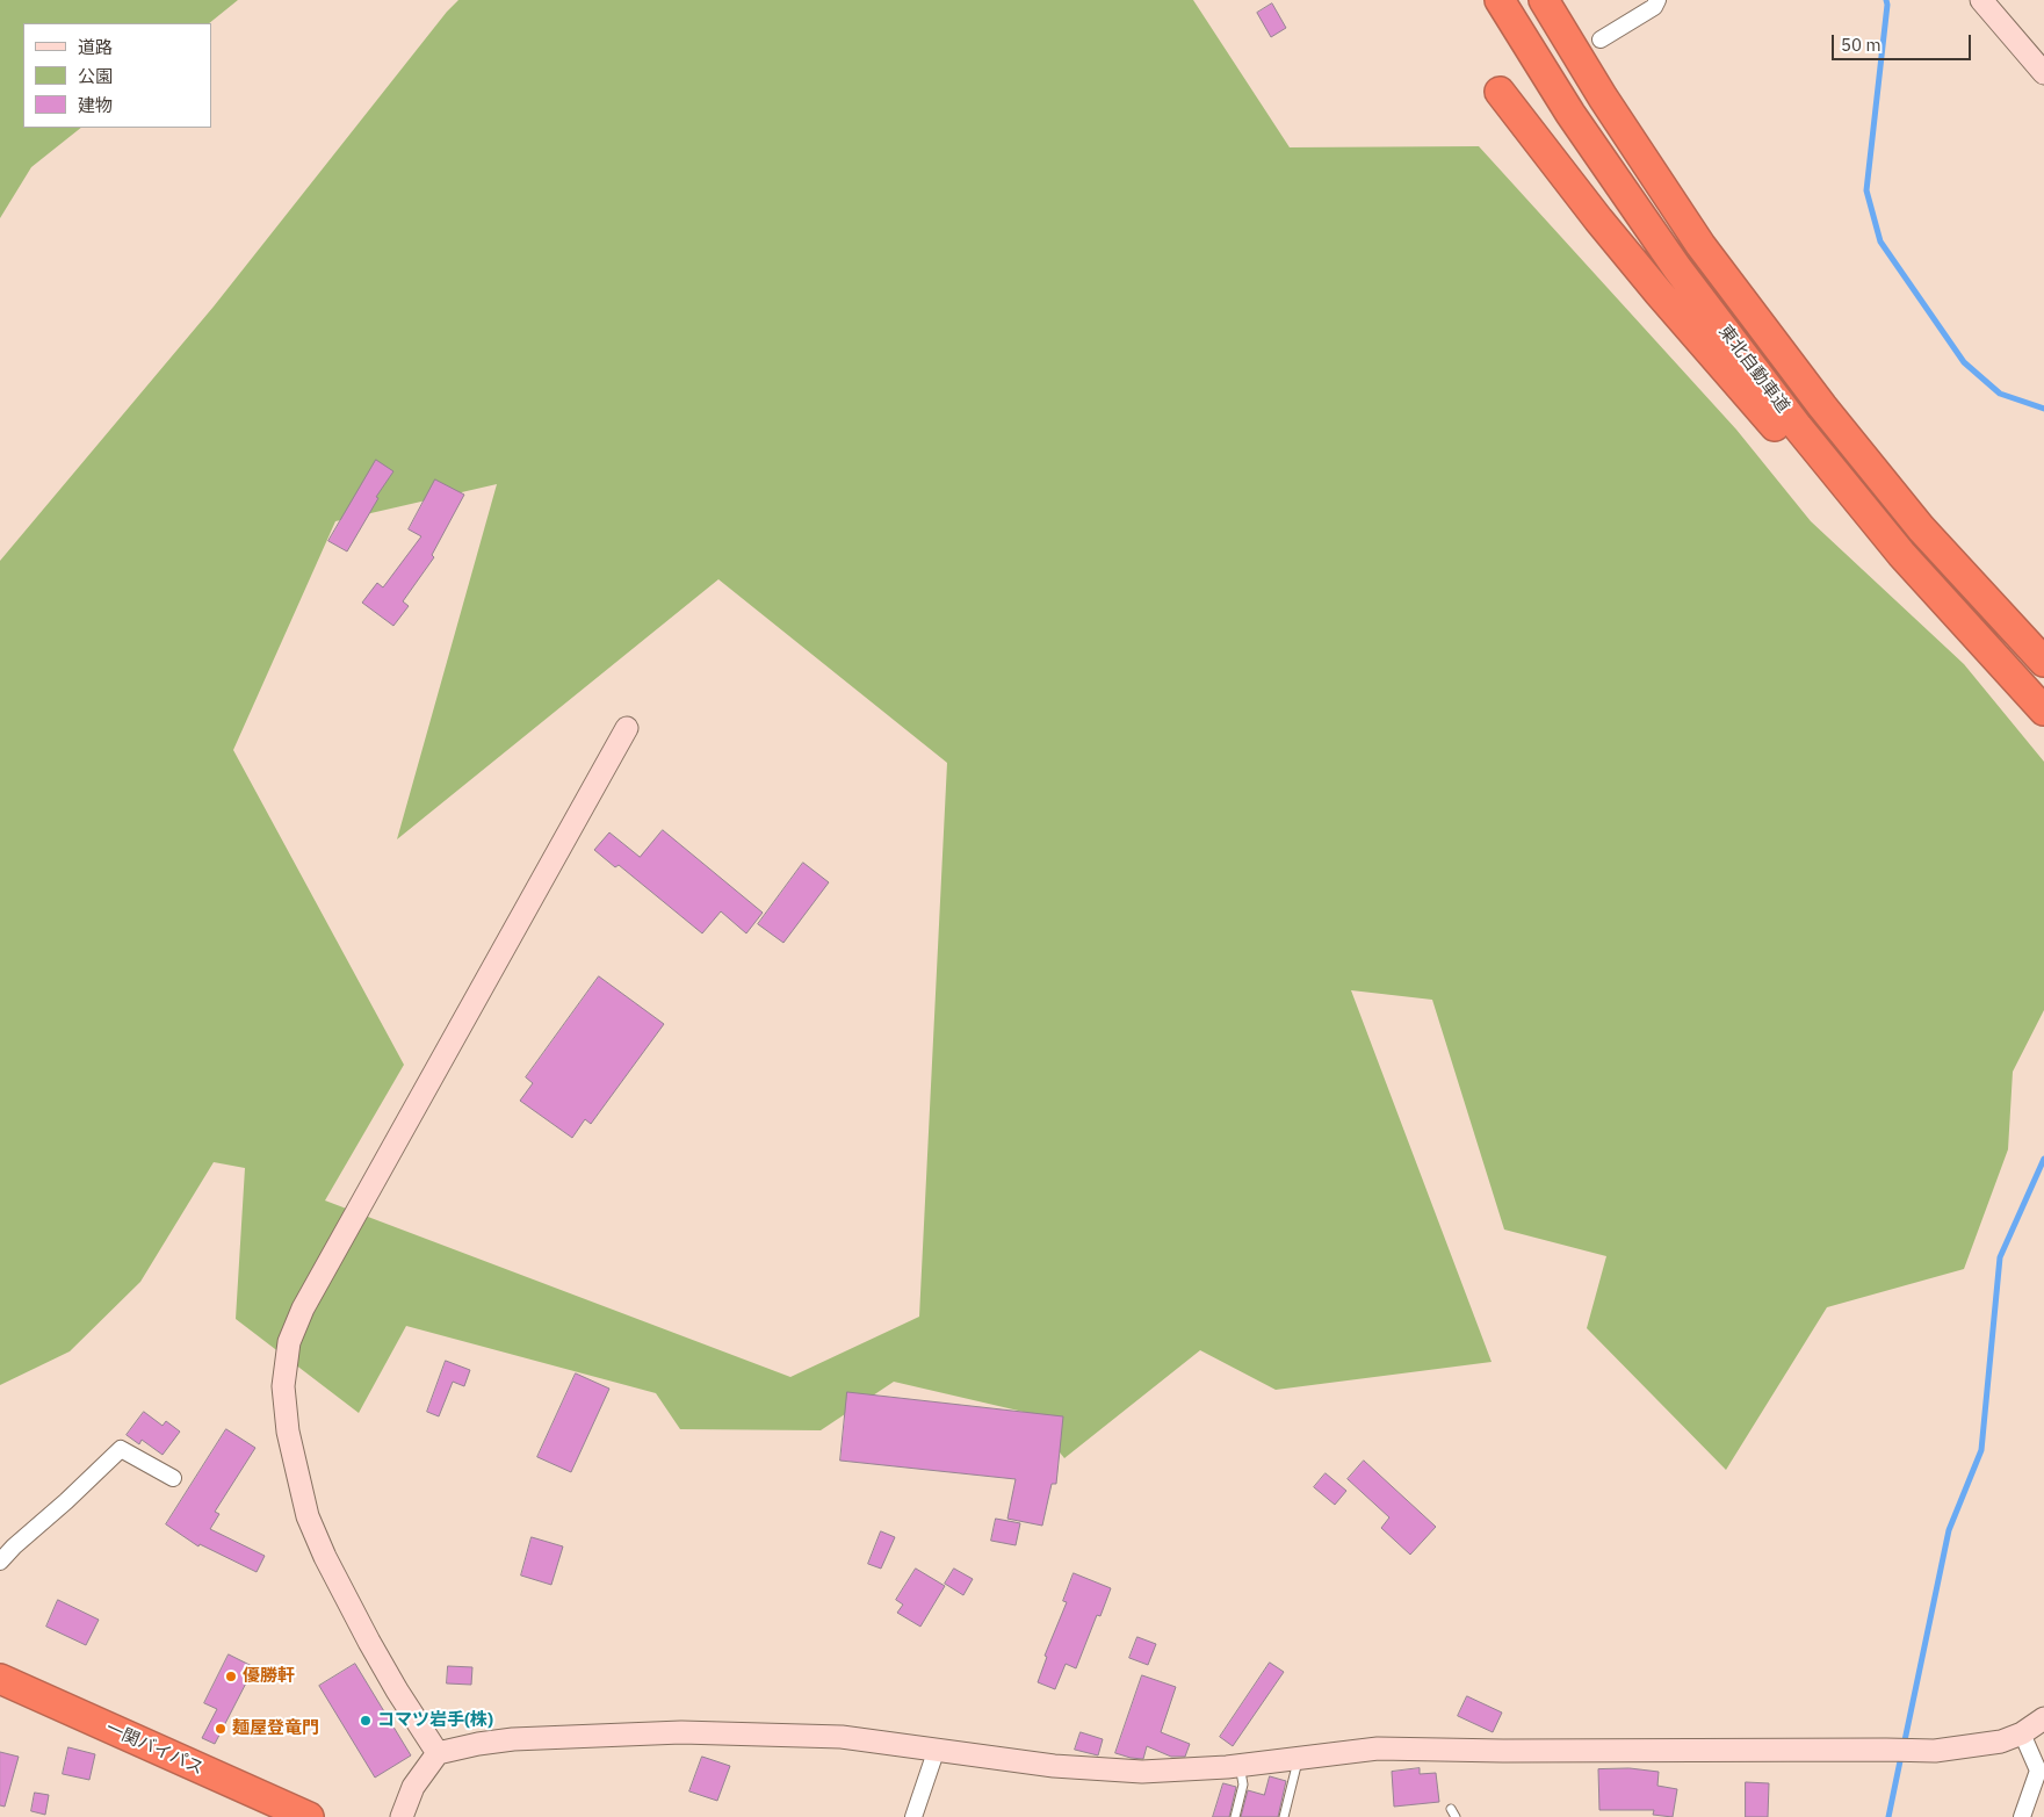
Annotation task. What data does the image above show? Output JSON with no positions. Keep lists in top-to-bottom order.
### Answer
{
  "streets": {
    "highway": ["東北自動車道", "一関バイパス"]
  },
  "places": ["優勝軒", "コマツ岩手(株)", "麺屋登竜門"],
  "legend": ["道路", "公園", "建物"],
  "scale_bar": "50 m"
}
